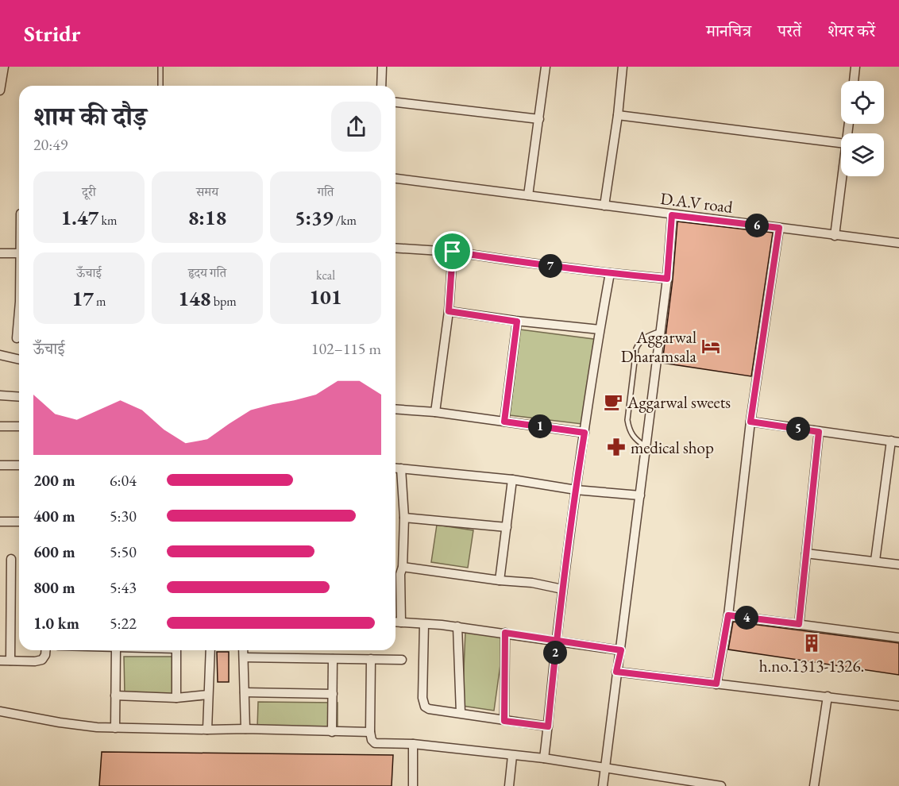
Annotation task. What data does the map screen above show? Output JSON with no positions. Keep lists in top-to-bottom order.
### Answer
{
  "streets": {
    "street": ["D.A.V road"]
  },
  "places": {
    "hotel": ["Aggarwal Dharamsala"],
    "cafe": ["Aggarwal sweets"],
    "pharmacy": ["medical shop"],
    "building": ["h.no.1313-1326."]
  },
  "page": {
    "header": "Stridr",
    "nav": ["मानचित्र", "परतें", "शेयर करें"],
    "heading": ["शाम की दौड़", "20:49"],
    "stats": [
      ["दूरी", "1.47 km"],
      ["समय", "8:18"],
      ["गति", "5:39 /km"],
      ["ऊँचाई", "17 m"],
      ["हृदय गति", "148 bpm"],
      ["kcal", "101"]
    ],
    "pins": [
      "6",
      "7",
      "1",
      "5",
      "4",
      "2"
    ],
    "chart": ["ऊँचाई", "102–115 m"],
    "list": [
      {
        "name": "200 m",
        "note": "6:04"
      },
      {
        "name": "400 m",
        "note": "5:30"
      },
      {
        "name": "600 m",
        "note": "5:50"
      },
      {
        "name": "800 m",
        "note": "5:43"
      },
      {
        "name": "1.0 km",
        "note": "5:22"
      }
    ]
  }
}
